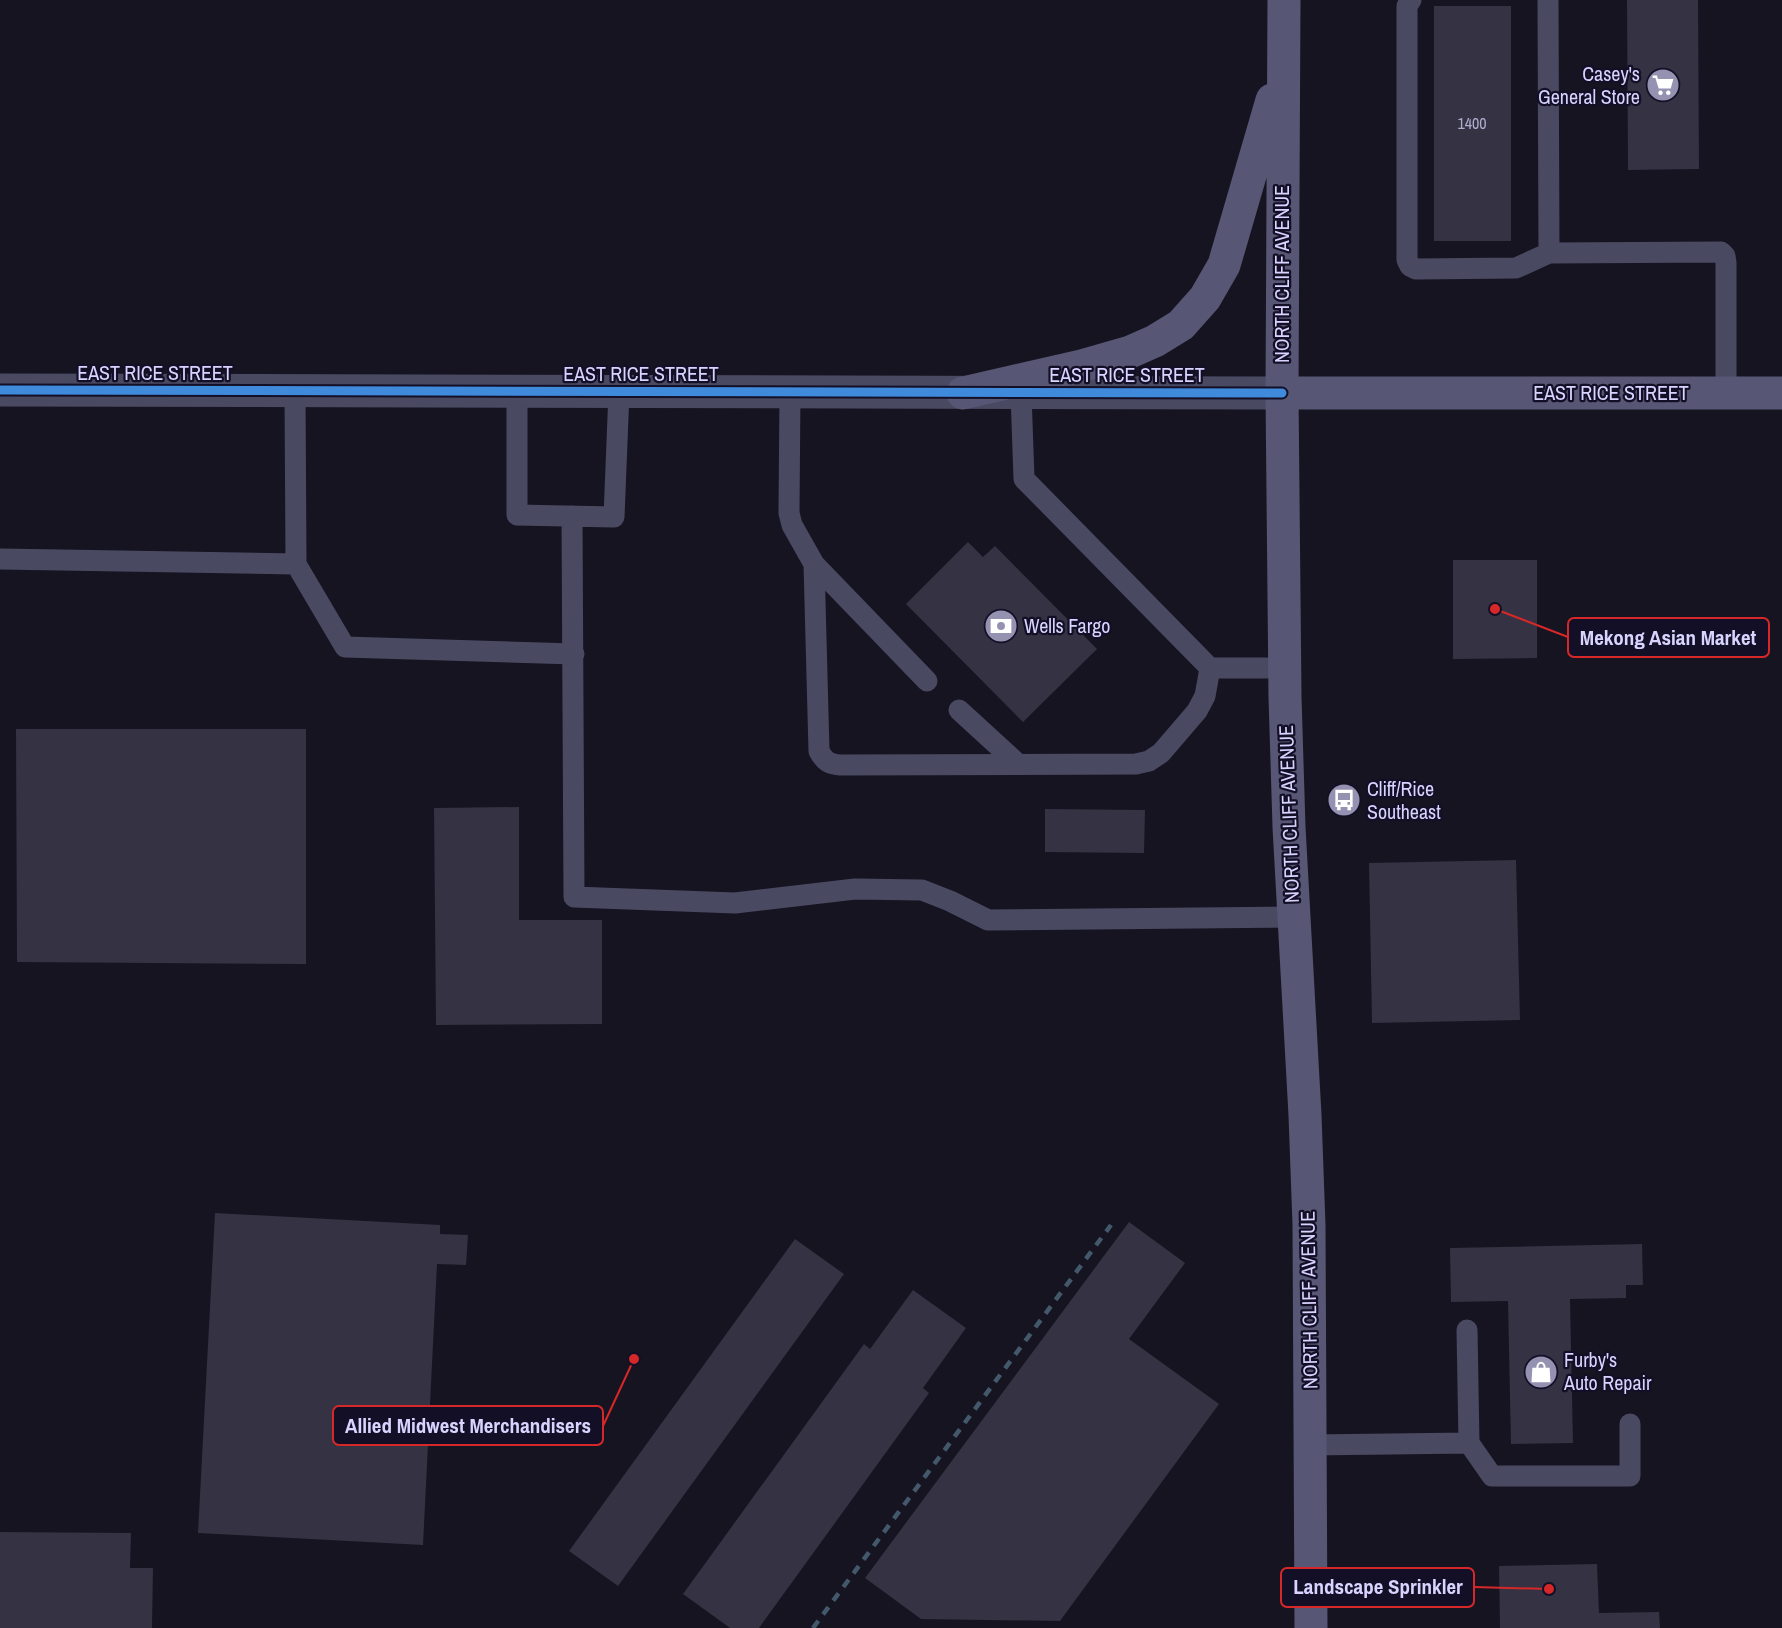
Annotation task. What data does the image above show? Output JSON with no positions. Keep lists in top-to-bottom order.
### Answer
{
  "streets": {
    "main road": ["NORTH CLIFF AVENUE", "EAST RICE STREET"]
  },
  "crossings": [
    ["NORTH CLIFF AVENUE", "EAST RICE STREET"]
  ],
  "places": {
    "supermarket": ["Casey's General Store"],
    "other": ["Mekong Asian Market", "Allied Midwest Merchandisers", "Landscape Sprinkler"],
    "bank": ["Wells Fargo"],
    "bus stop": ["Cliff/Rice Southeast"],
    "shop": ["Furby's Auto Repair"]
  },
  "house_numbers": ["1400"]
}
